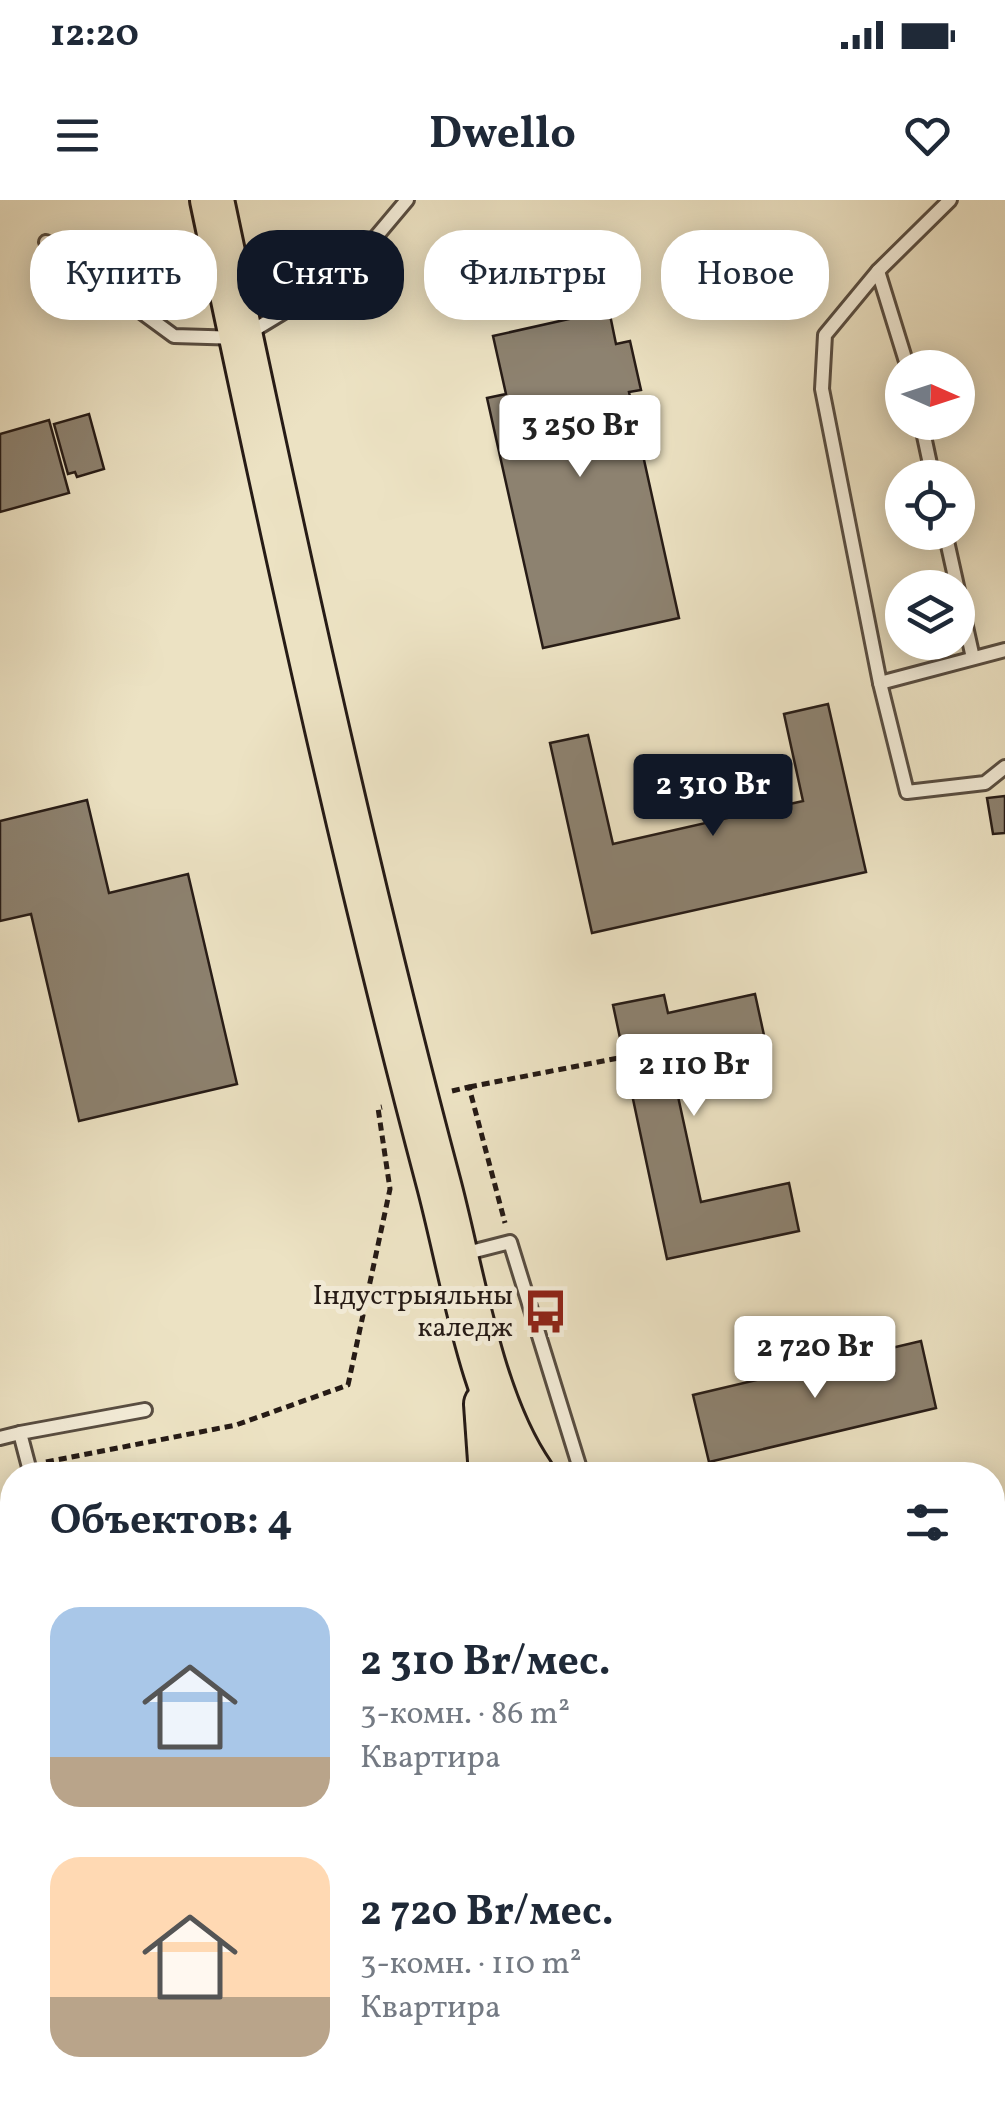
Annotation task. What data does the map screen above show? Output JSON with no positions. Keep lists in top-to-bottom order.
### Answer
{
  "places": {
    "bus stop": ["Індустрыяльны каледж"]
  },
  "north": "right",
  "page": {
    "status": "12:20",
    "header": "Dwello",
    "chip": [
      "Купить",
      "Снять",
      "Фильтры",
      "Новое"
    ],
    "price": [
      "3 250 Br",
      "2 310 Br",
      "2 110 Br",
      "2 720 Br"
    ],
    "heading": "Объектов: 4",
    "list": [
      {
        "name": "2 310 Br/мес.",
        "note": "3-комн. · 86 m² · Квартира"
      },
      {
        "name": "2 720 Br/мес.",
        "note": "3-комн. · 110 m² · Квартира"
      }
    ]
  }
}
